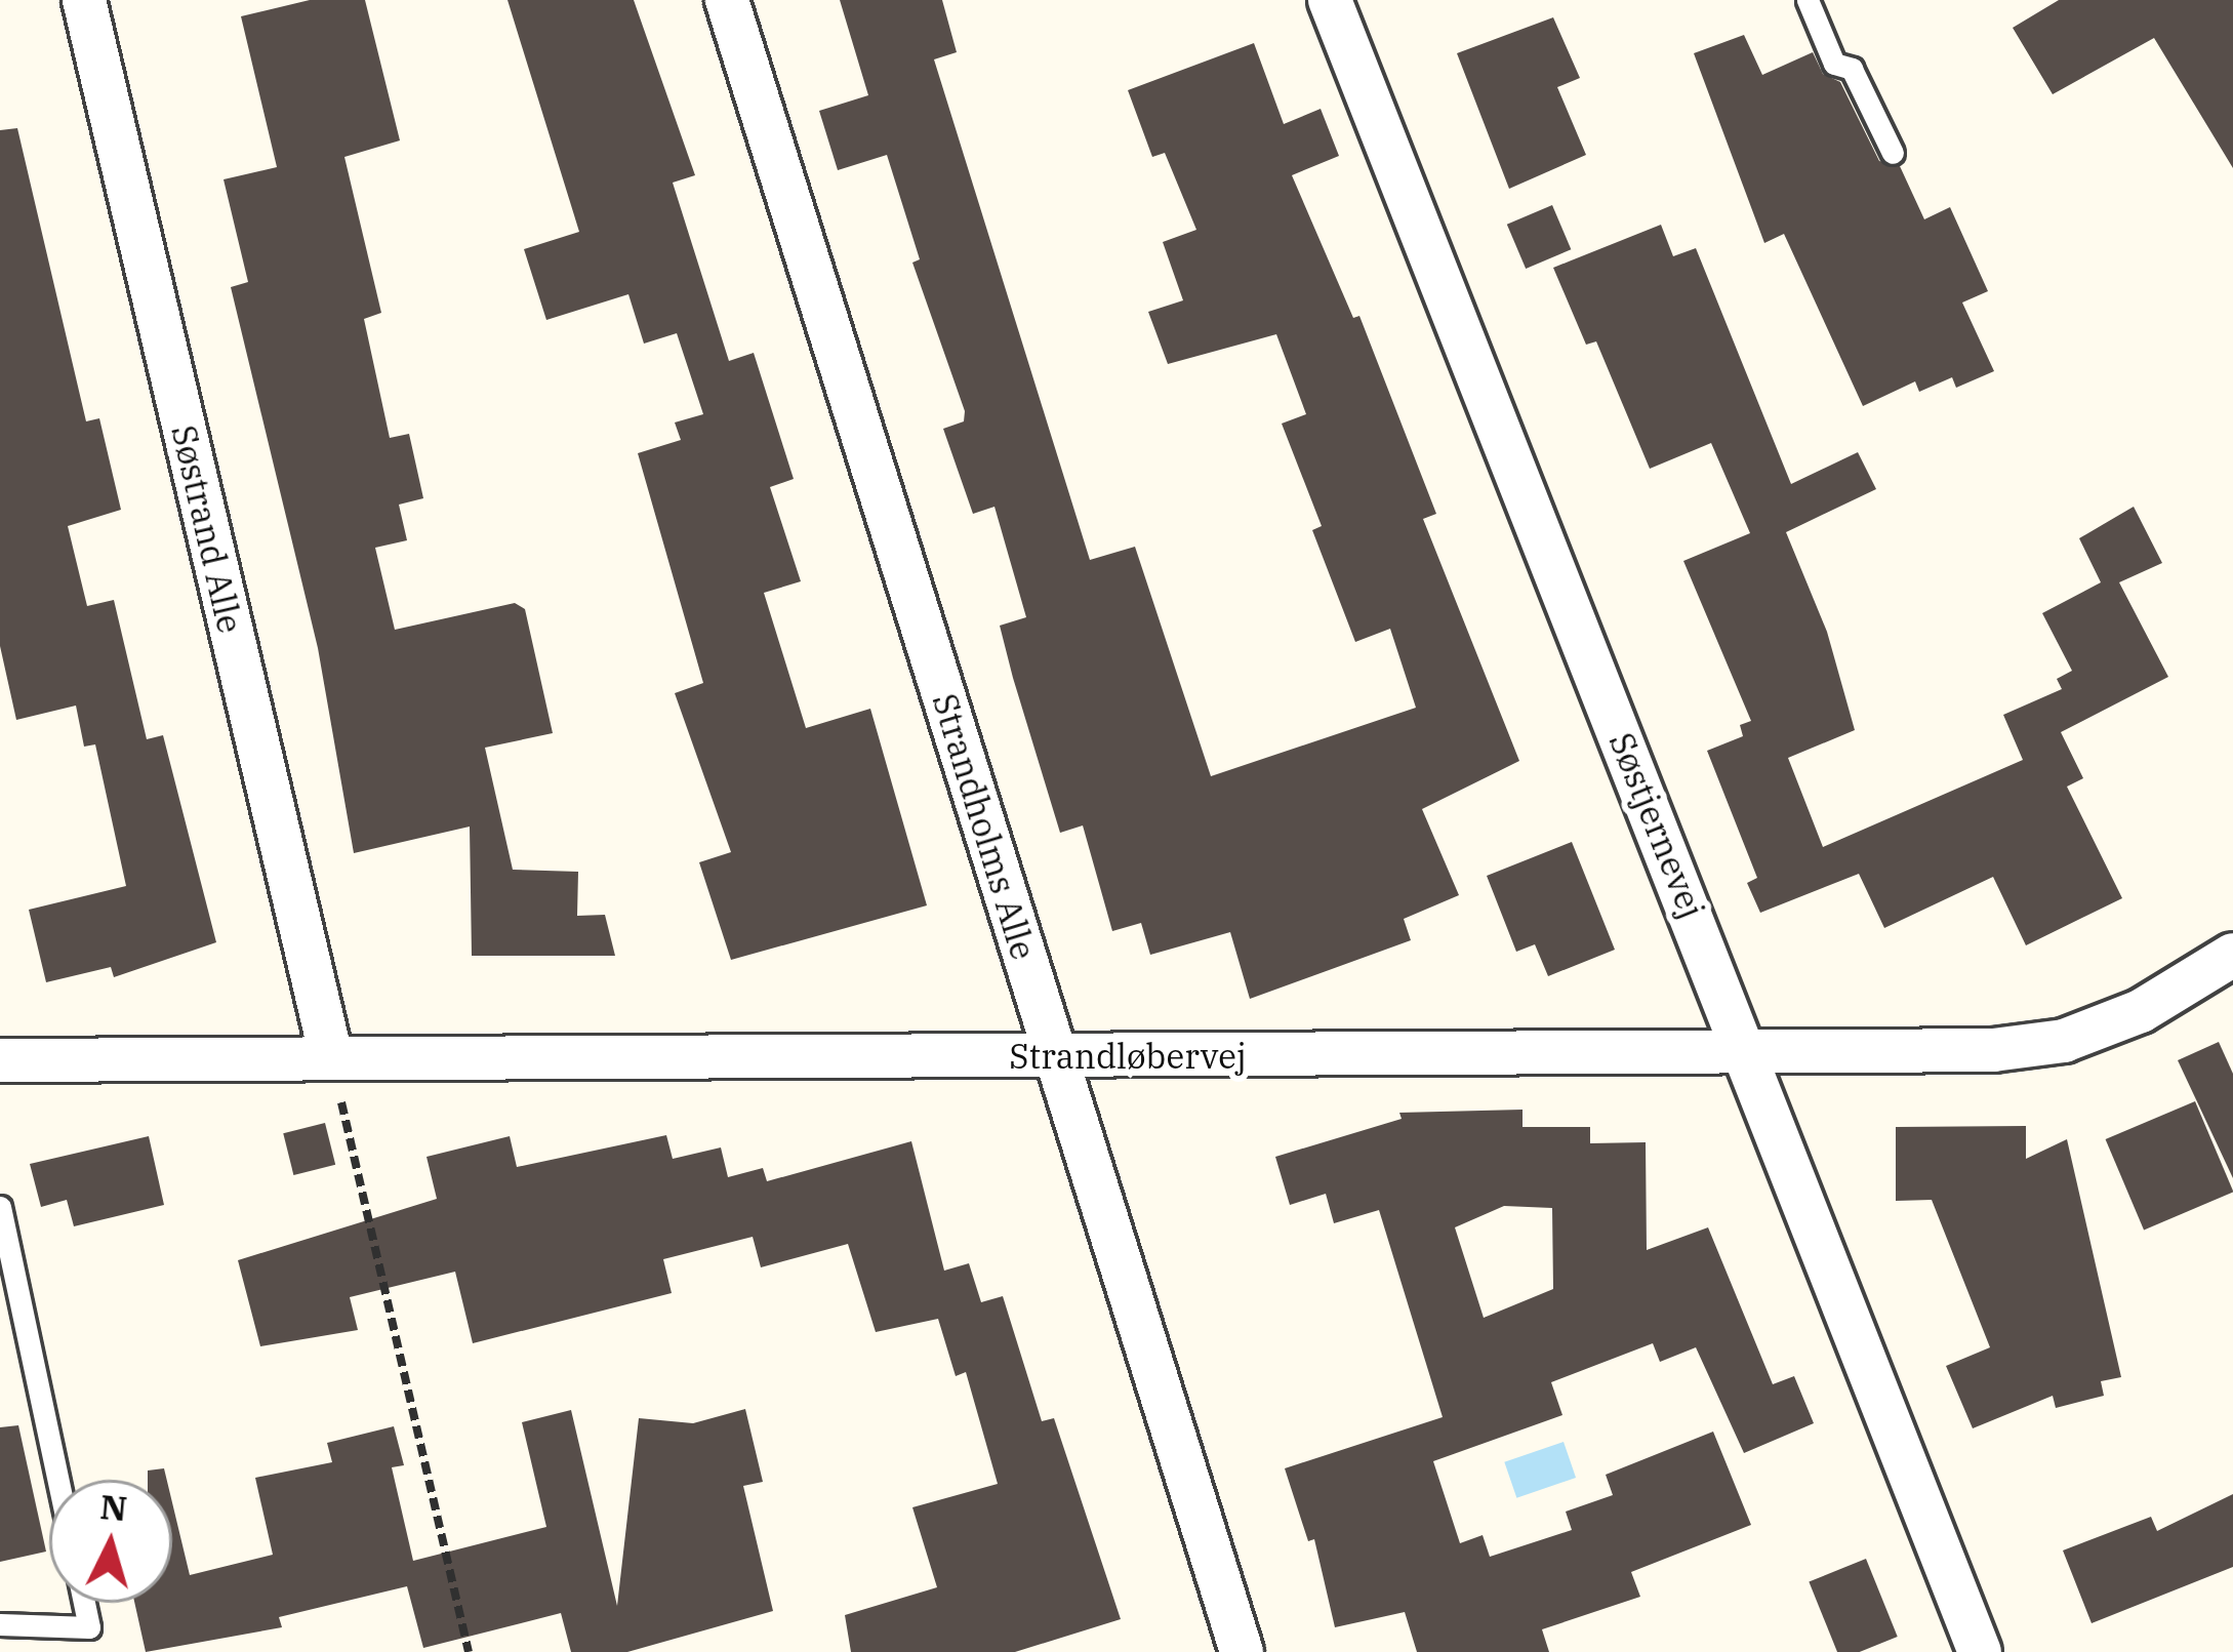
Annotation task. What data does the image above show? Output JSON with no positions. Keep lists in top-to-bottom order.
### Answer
{
  "streets": {
    "street": [
      "Søstrand Alle",
      "Søstjernevej",
      "Strandholms Alle",
      "Strandløbervej"
    ]
  },
  "crossings": [
    ["Søstrand Alle", "Strandløbervej"],
    ["Søstjernevej", "Strandløbervej"],
    ["Strandholms Alle", "Strandløbervej"]
  ],
  "north": "top"
}
